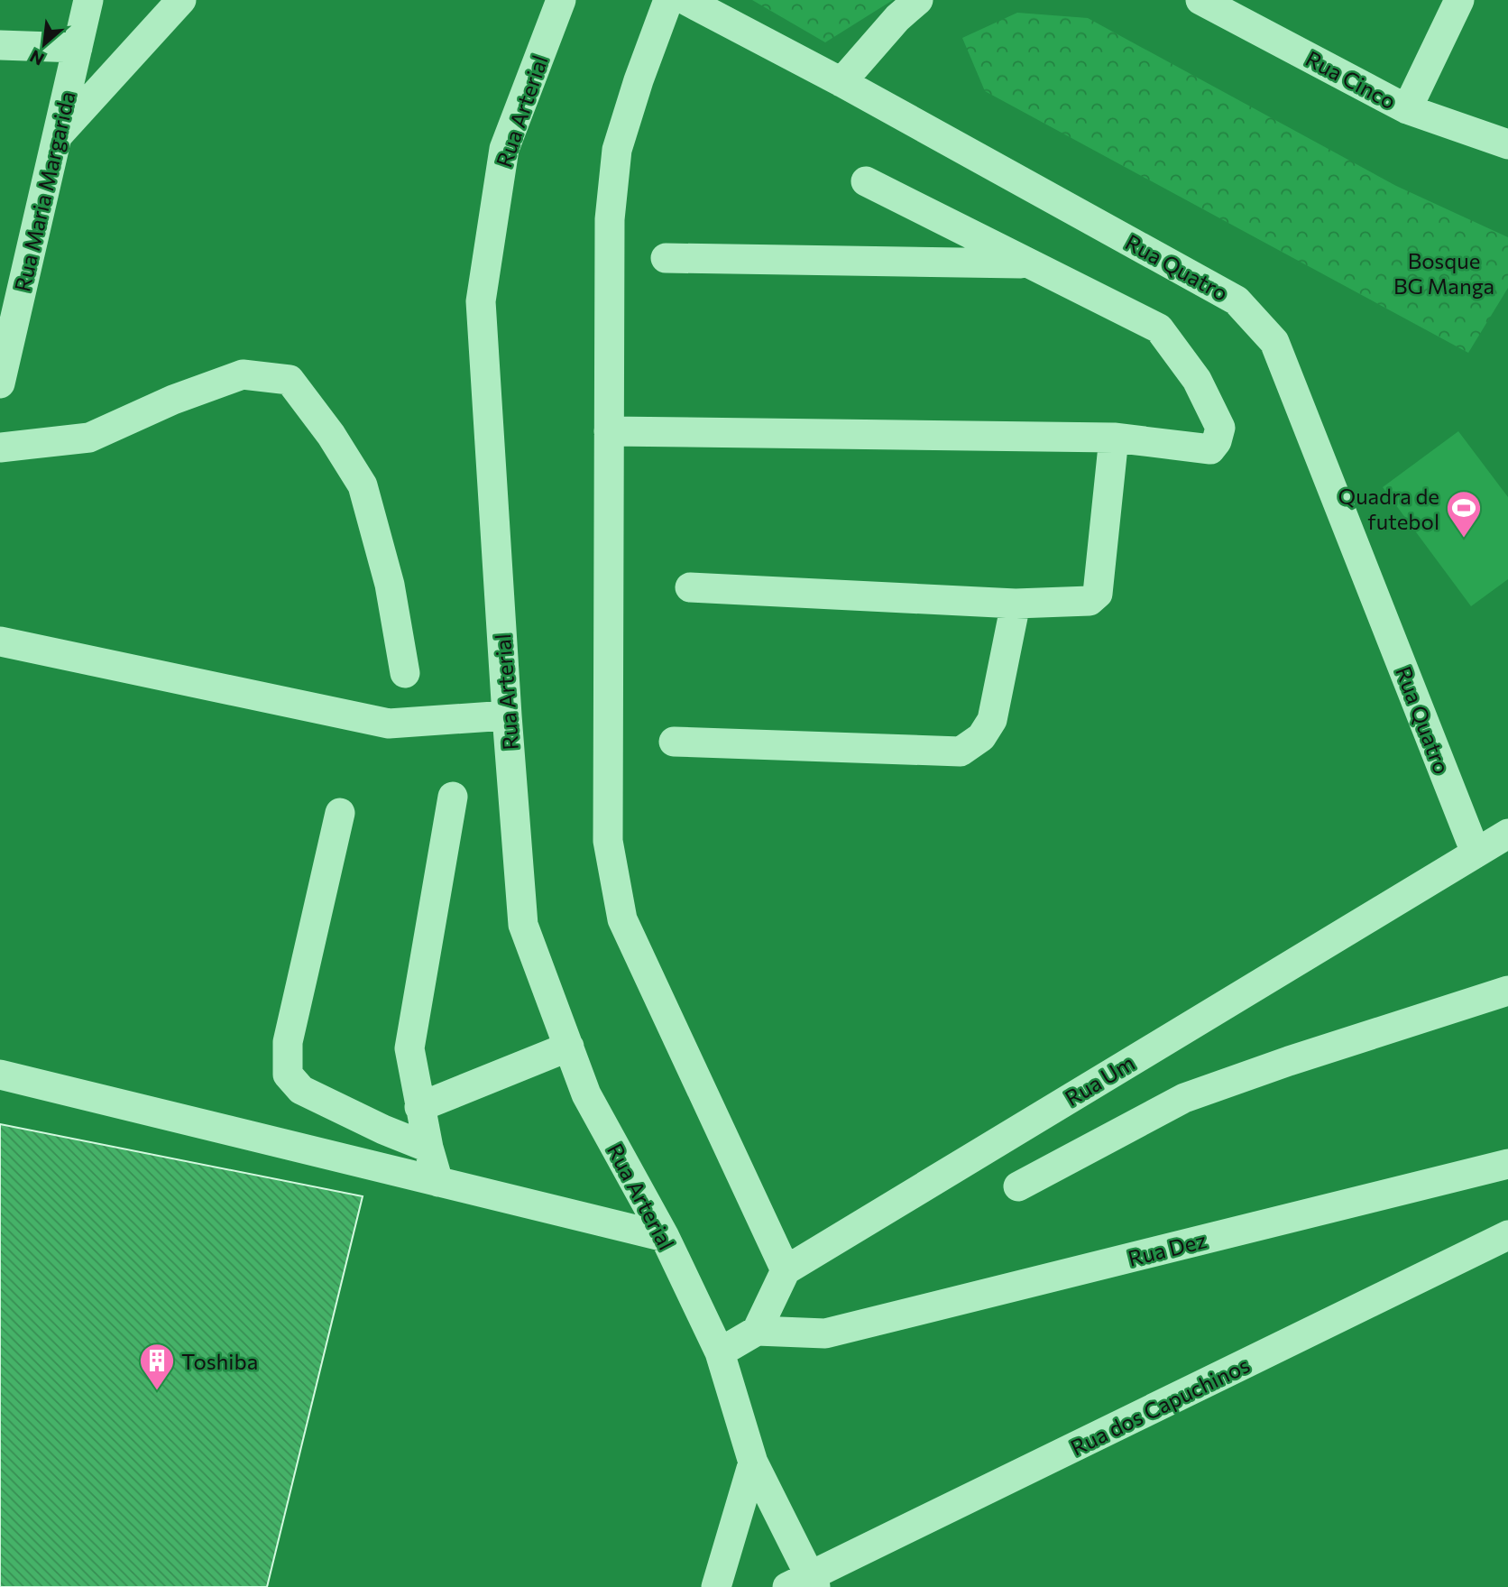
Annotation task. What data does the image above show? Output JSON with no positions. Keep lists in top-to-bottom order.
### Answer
{
  "streets": {
    "street": [
      "Rua Cinco",
      "Rua Arterial",
      "Rua Maria Margarida",
      "Rua Quatro",
      "Rua Um",
      "Rua Dez",
      "Rua dos Capuchinos"
    ]
  },
  "crossings": [
    ["Rua Arterial", "Rua dos Capuchinos"],
    ["Rua Quatro", "Rua Um"]
  ],
  "parks": ["Bosque BG Manga"],
  "places": {
    "sports": ["Quadra de futebol"],
    "building": ["Toshiba"]
  },
  "north": "bottom left"
}
